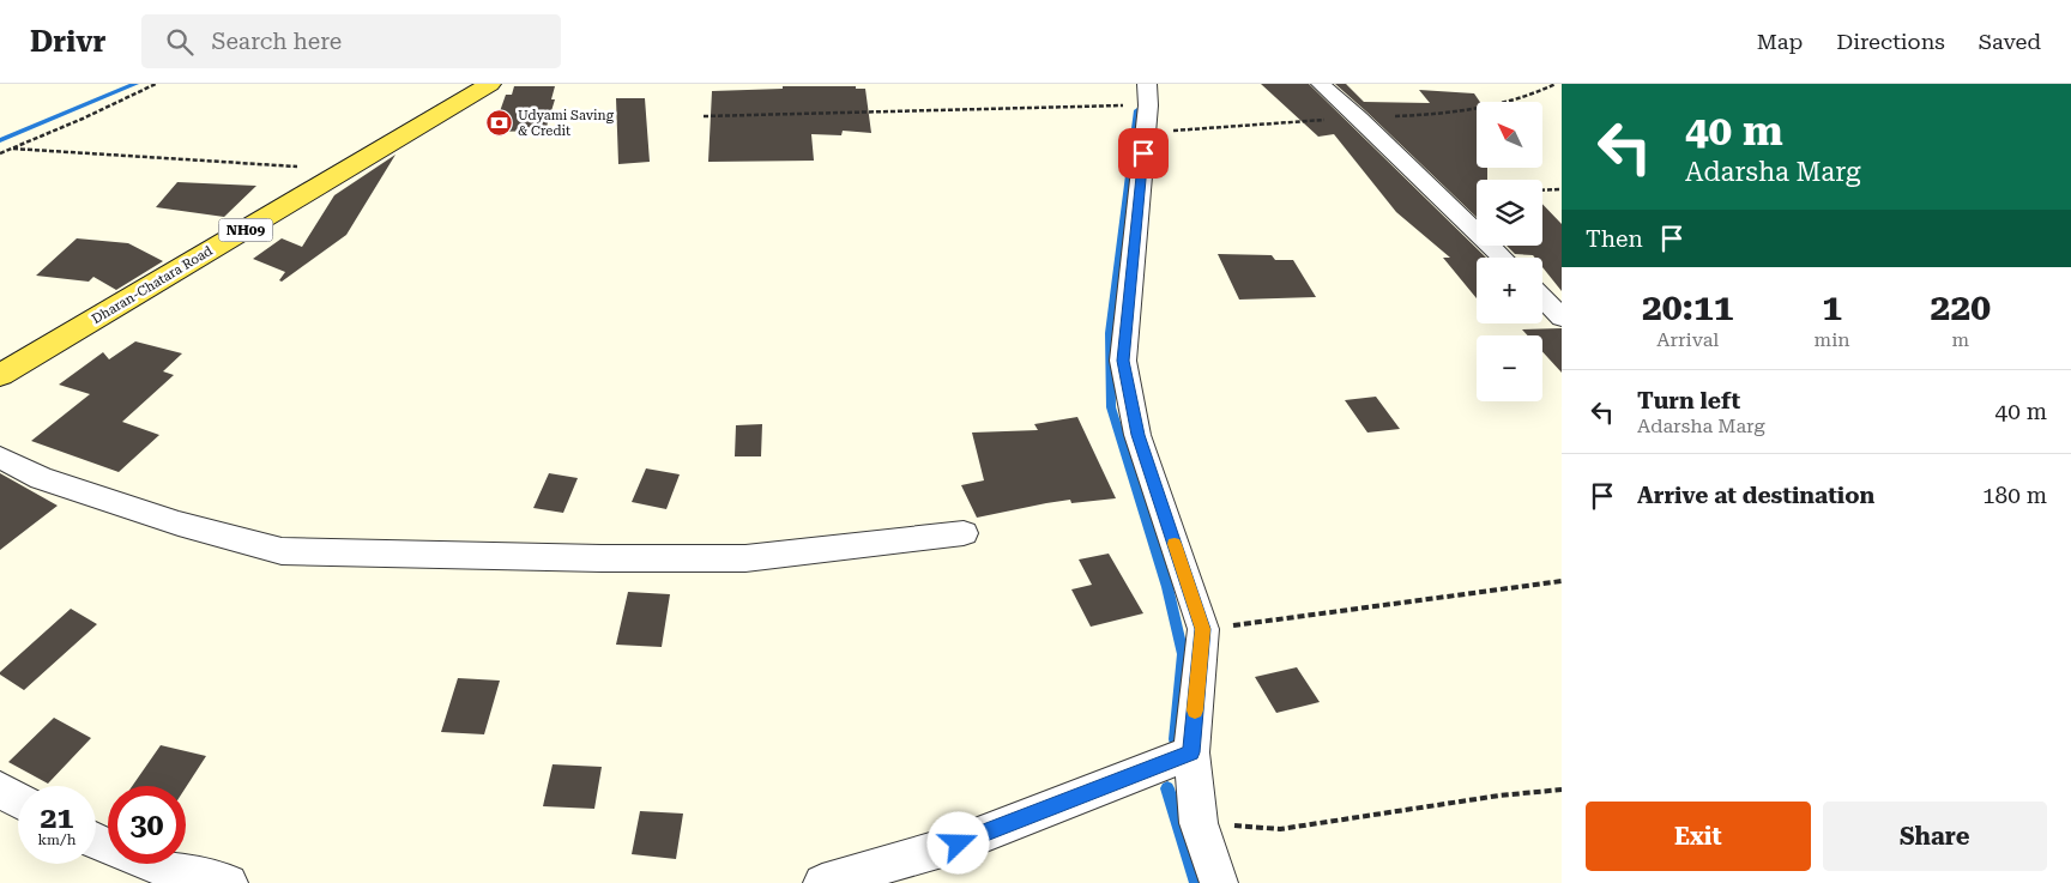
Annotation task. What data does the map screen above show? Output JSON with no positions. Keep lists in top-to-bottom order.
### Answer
{
  "streets": {
    "main road": ["NH09", "Dharan-Chatara Road"]
  },
  "places": {
    "bank": ["Udyami Saving & Credit"]
  },
  "north": "top left",
  "page": {
    "header": "Drivr",
    "search": "Search here",
    "nav": ["Map", "Directions", "Saved"],
    "turn": ["40 m", "Adarsha Marg"],
    "map_buttons": ["+", "−"],
    "then": "Then",
    "eta": [
      "20:11",
      "Arrival",
      "1",
      "min",
      "220",
      "m"
    ],
    "list": [
      {
        "name": "Turn left",
        "note": "Adarsha Marg",
        "value": "40 m"
      },
      {
        "name": "Arrive at destination",
        "value": "180 m"
      }
    ],
    "speed": "21 km/h",
    "limit": "30",
    "buttons": ["Exit", "Share"]
  }
}
